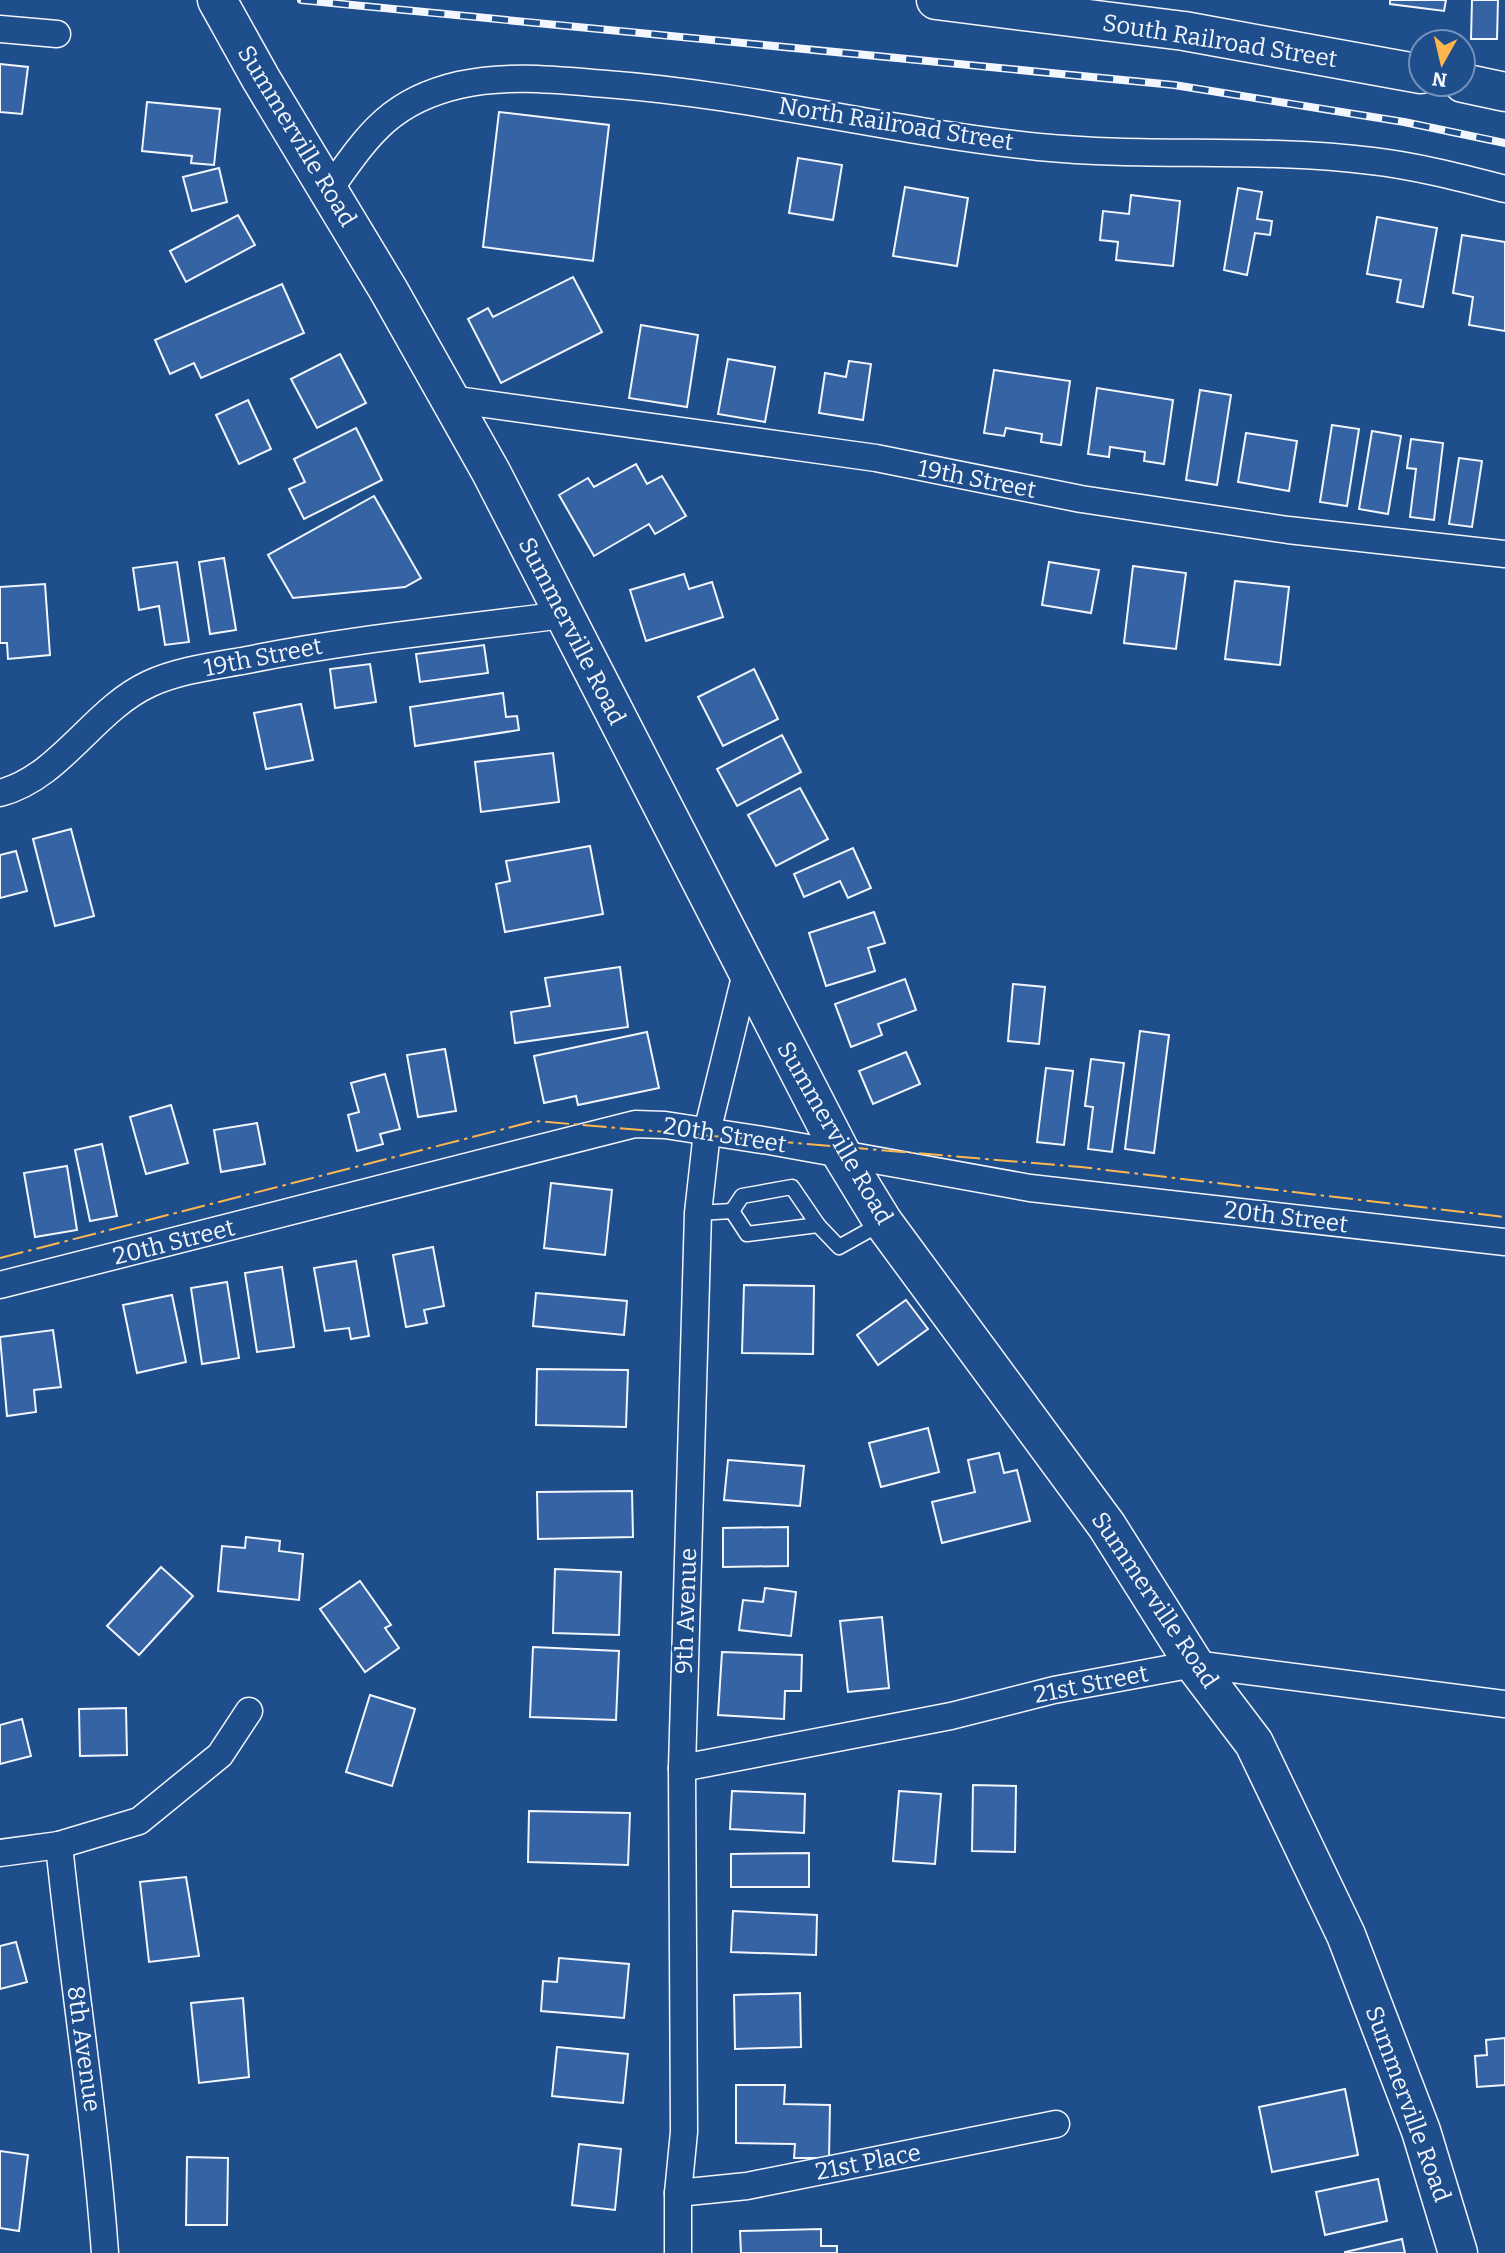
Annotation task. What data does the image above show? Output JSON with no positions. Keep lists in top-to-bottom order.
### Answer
{
  "streets": {
    "main road": ["South Railroad Street", "Summerville Road"],
    "street": [
      "North Railroad Street",
      "19th Street",
      "20th Street",
      "9th Avenue",
      "21st Street",
      "8th Avenue",
      "21st Place"
    ]
  },
  "crossings": [
    ["North Railroad Street", "Summerville Road"],
    ["Summerville Road", "19th Street"],
    ["Summerville Road", "20th Street"],
    ["Summerville Road", "9th Avenue"],
    ["Summerville Road", "21st Street"],
    ["20th Street", "9th Avenue"],
    ["9th Avenue", "21st Street"],
    ["9th Avenue", "21st Place"]
  ],
  "north": "bottom"
}
